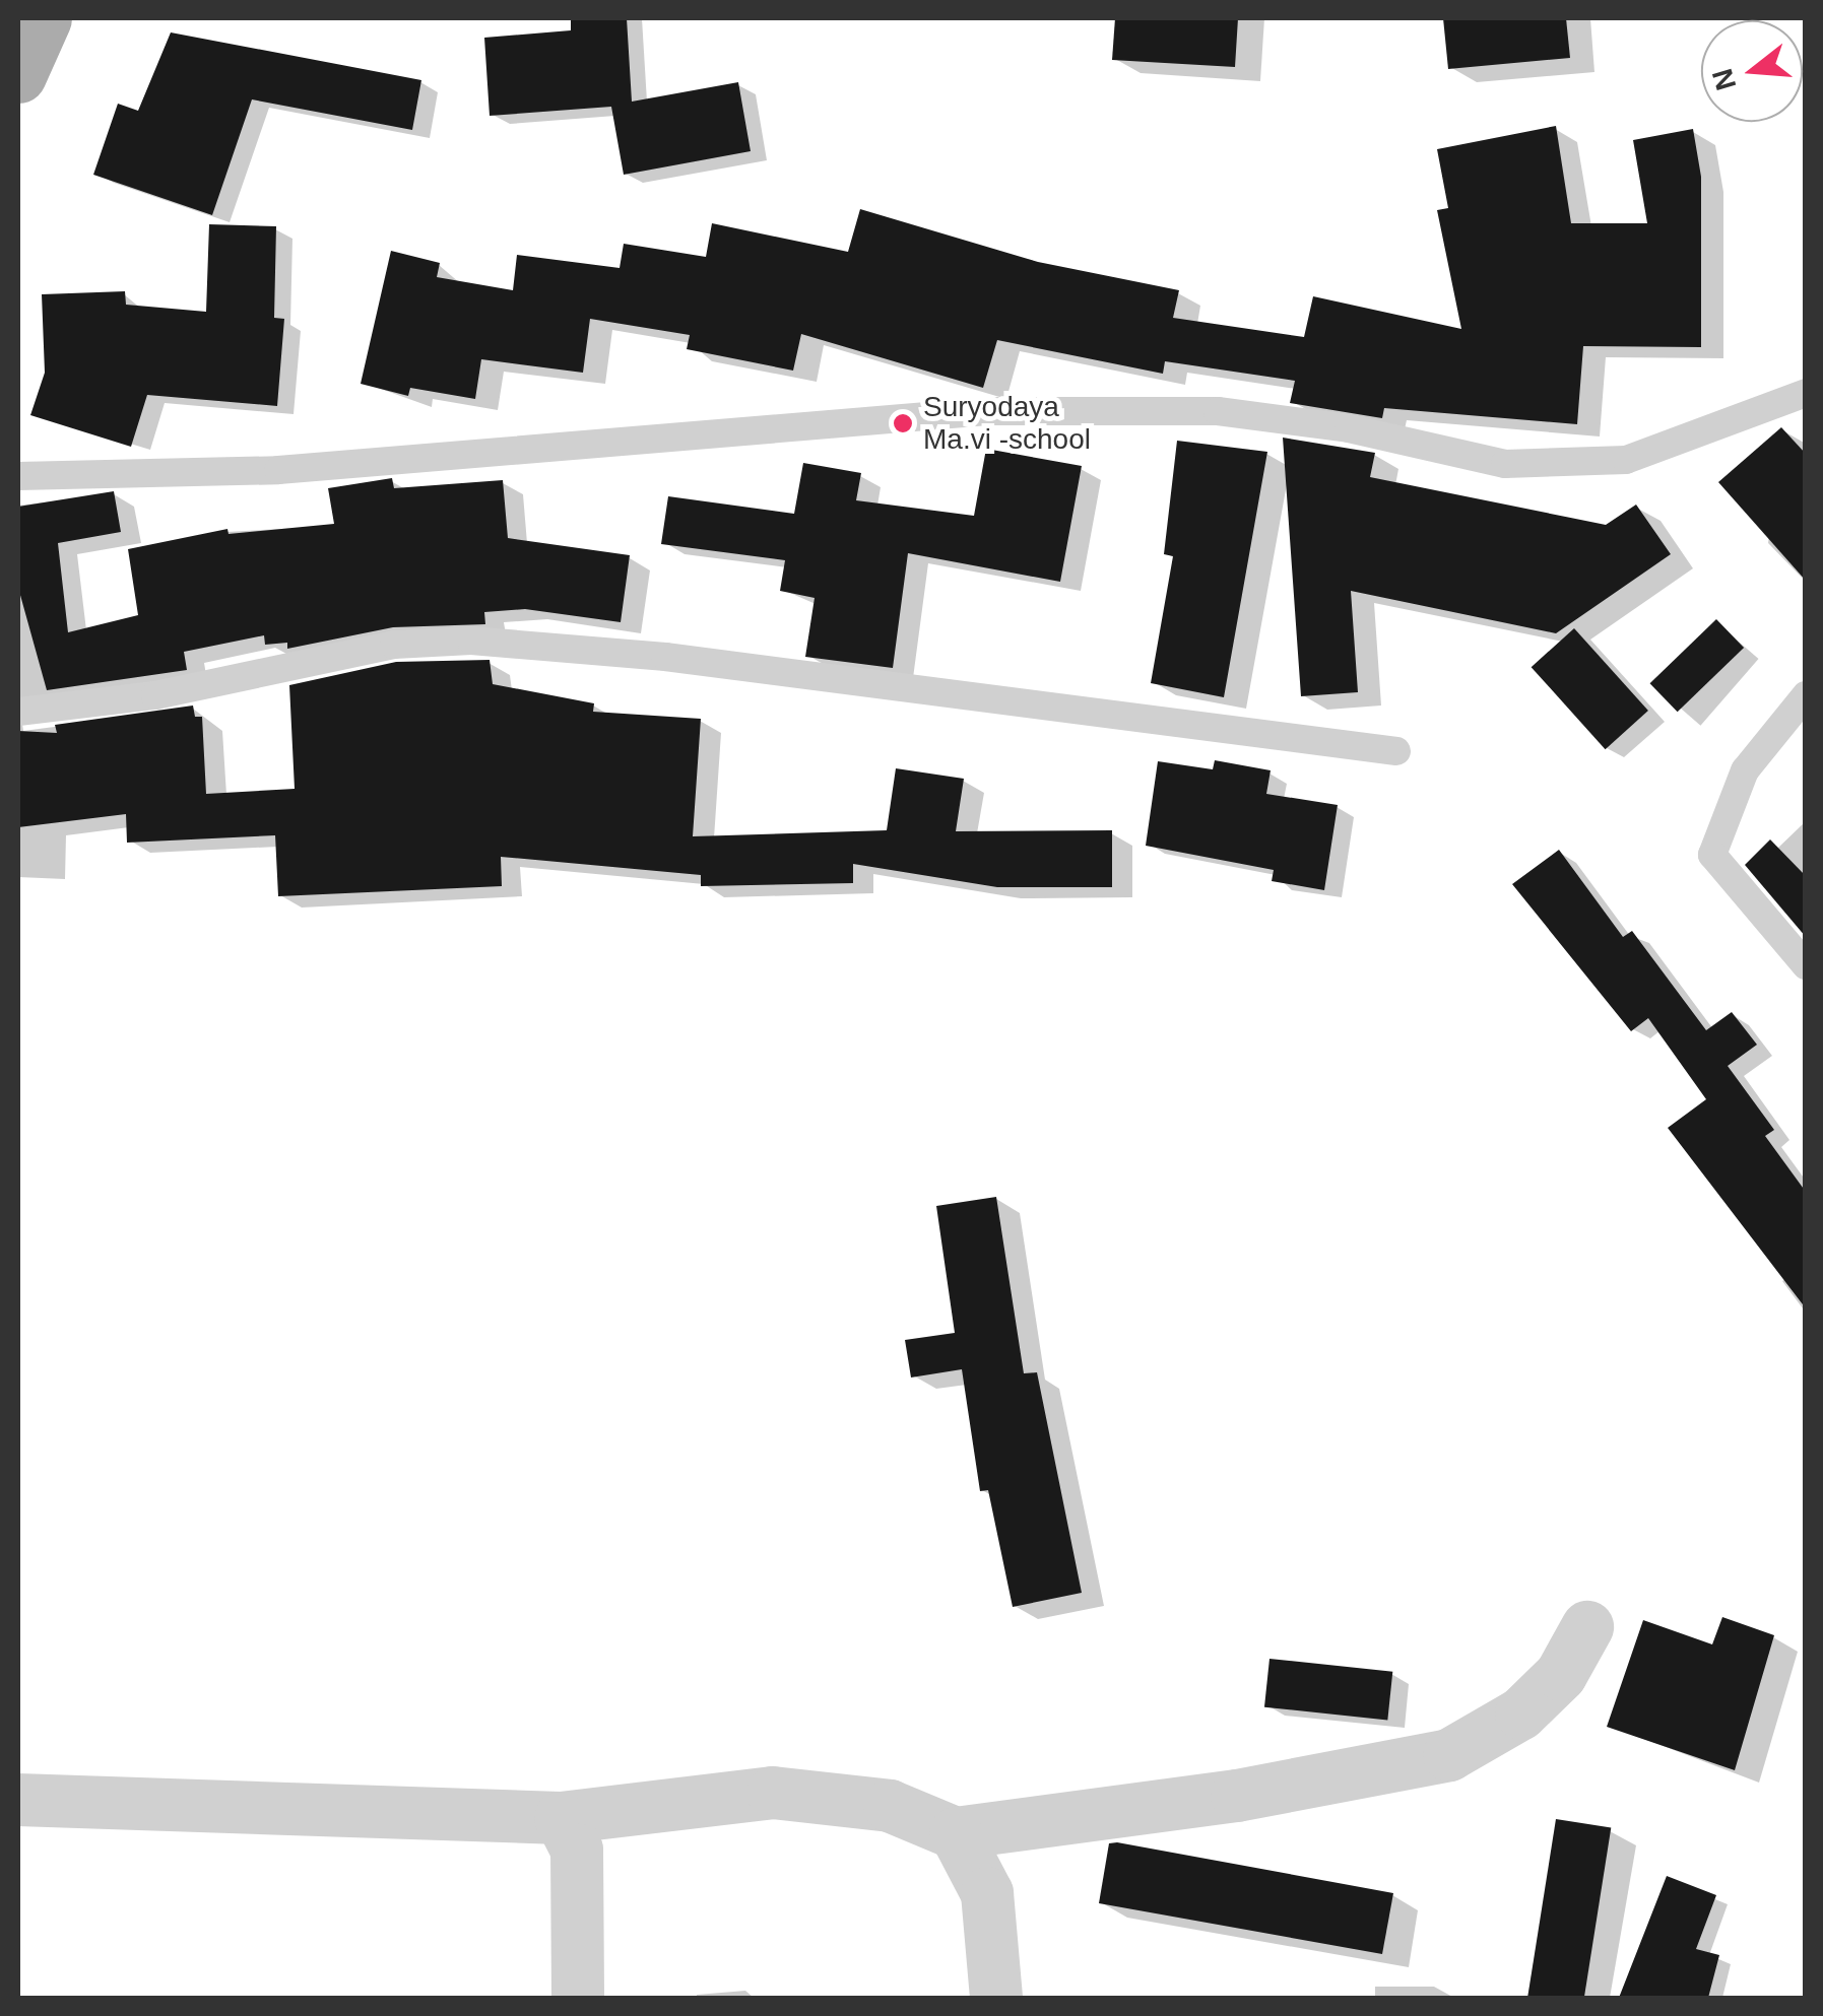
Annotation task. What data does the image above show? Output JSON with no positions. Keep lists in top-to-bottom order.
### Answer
{
  "places": ["Suryodaya Ma.vi -school"],
  "north": "left"
}
